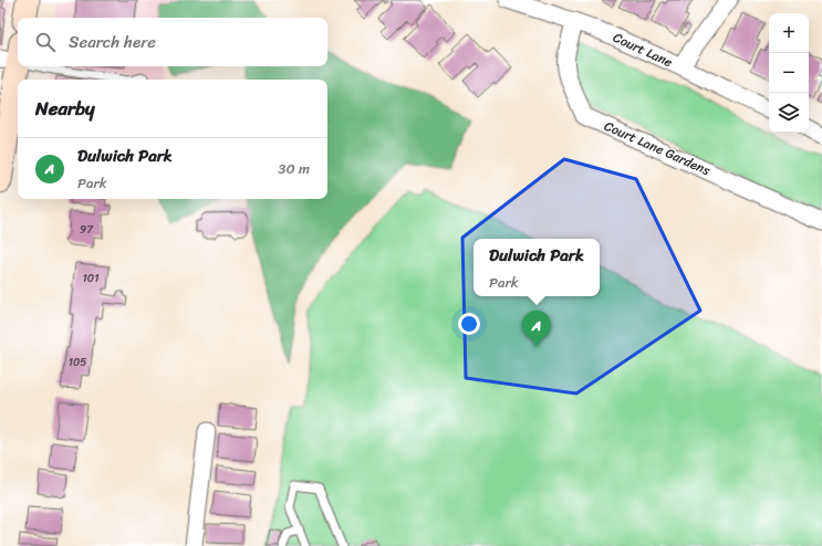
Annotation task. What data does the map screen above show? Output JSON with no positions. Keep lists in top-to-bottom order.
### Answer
{
  "streets": {
    "street": ["Court Lane", "Court Lane Gardens"]
  },
  "crossings": [
    ["Court Lane", "Court Lane Gardens"]
  ],
  "house_numbers": ["97", "101", "105"],
  "page": {
    "map_buttons": ["+", "−"],
    "search": "Search here",
    "heading": "Nearby",
    "list": [
      {
        "mark": "A",
        "name": "Dulwich Park",
        "note": "Park",
        "value": "30 m"
      }
    ],
    "popup": ["Dulwich Park", "Park"],
    "pins": "A"
  }
}
